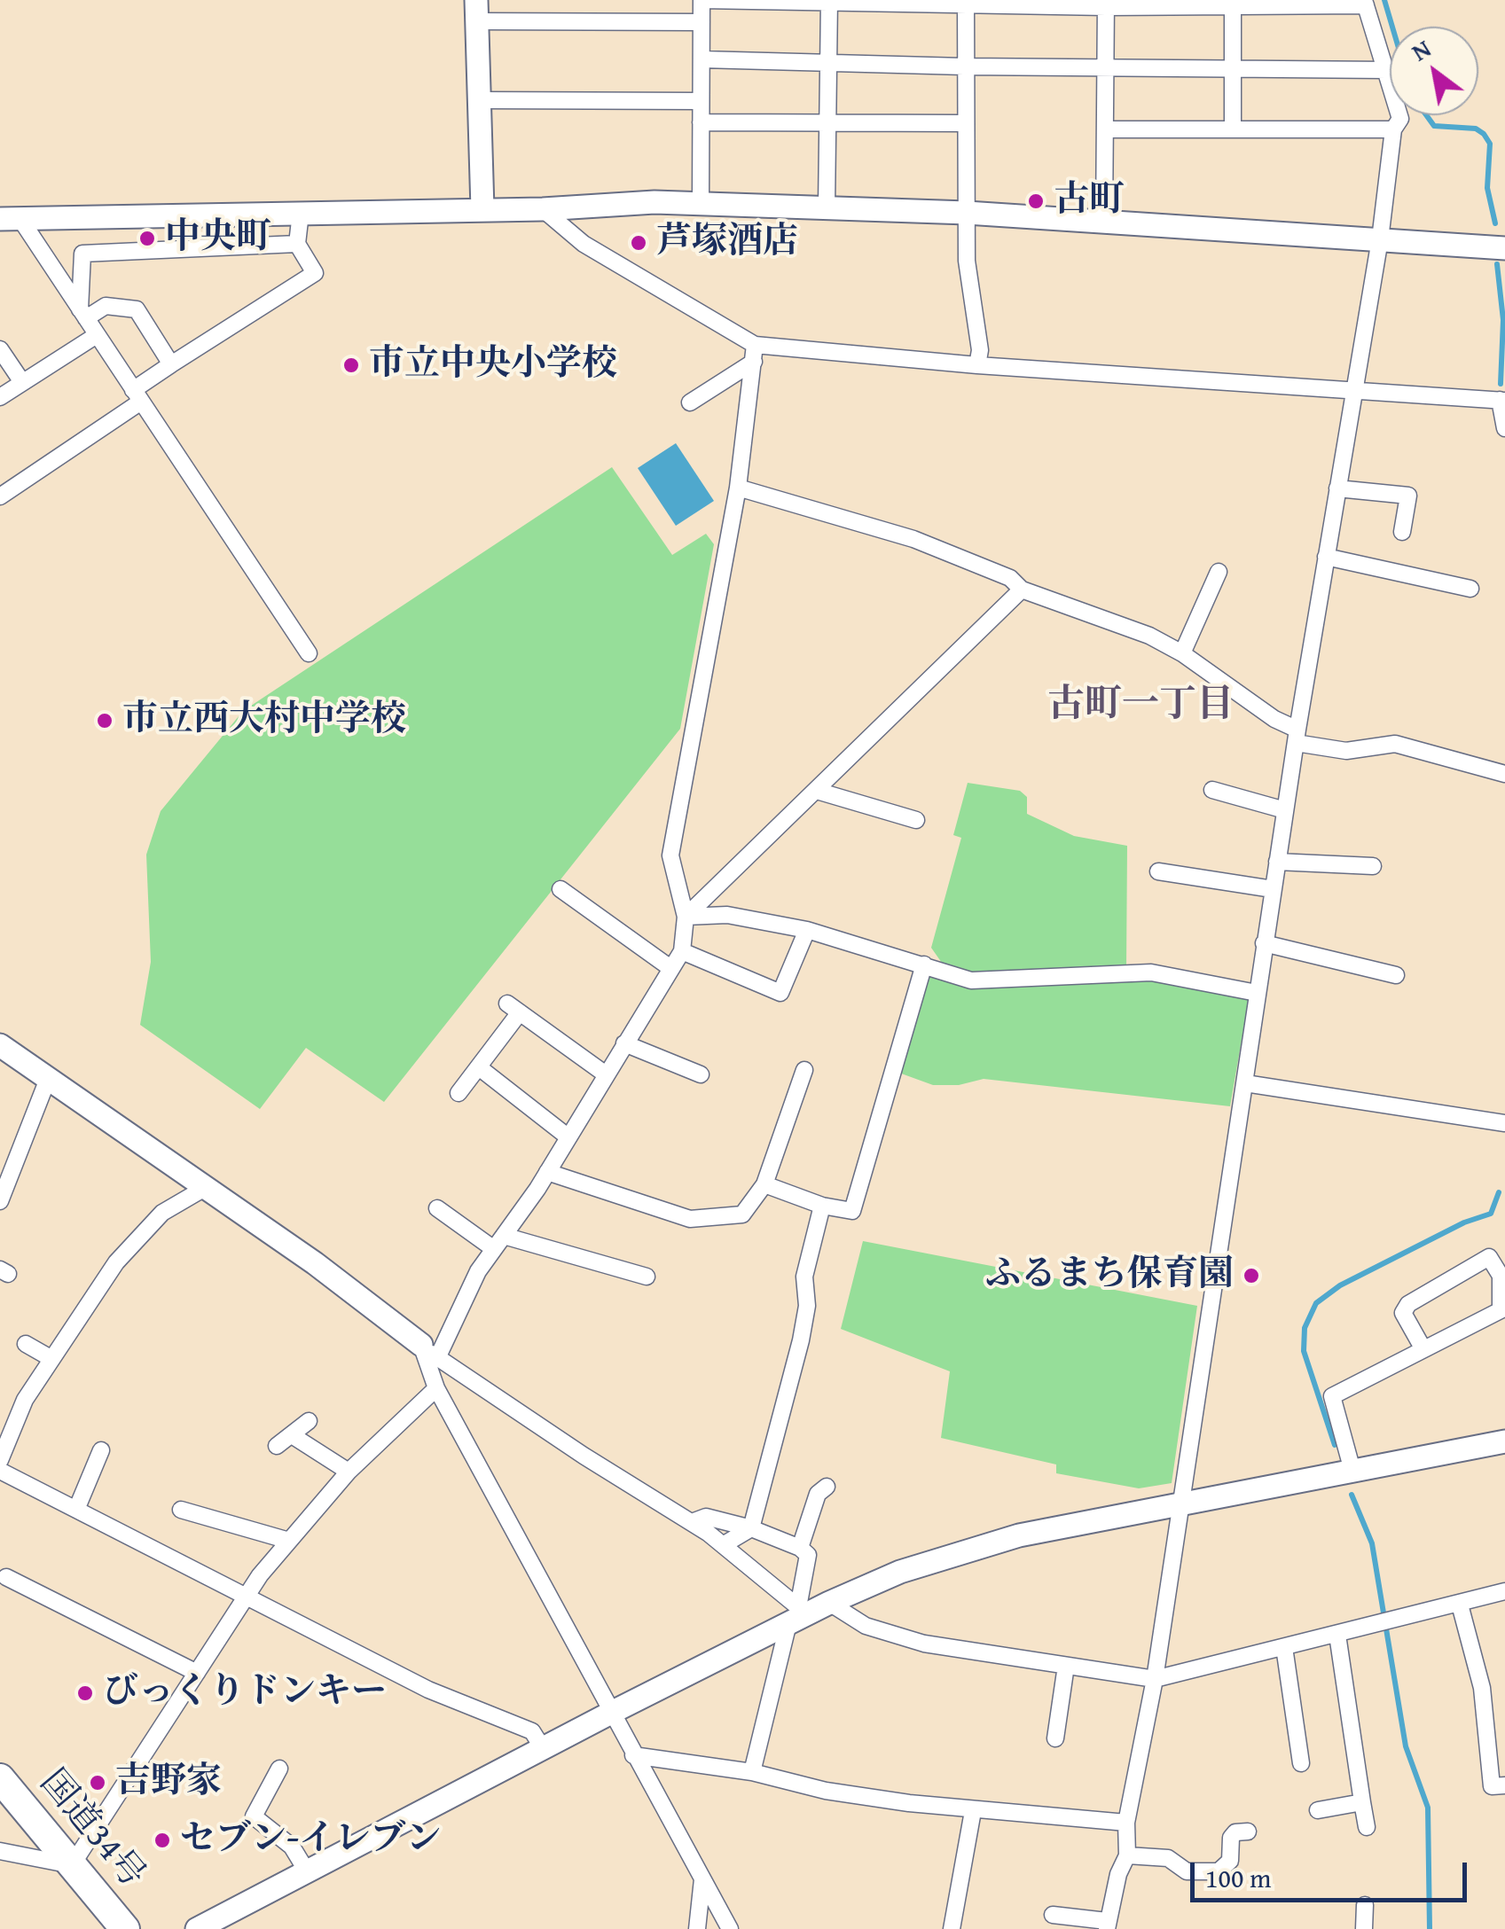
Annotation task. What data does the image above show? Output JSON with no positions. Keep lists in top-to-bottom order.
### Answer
{
  "streets": {
    "highway": ["国道34号"]
  },
  "districts": ["古町一丁目"],
  "places": [
    "古町",
    "中央町",
    "芦塚酒店",
    "市立中央小学校",
    "市立西大村中学校",
    "ふるまち保育園",
    "びっくりドンキー",
    "吉野家",
    "セブン-イレブン"
  ],
  "scale_bar": "100 m",
  "north": "top left"
}
